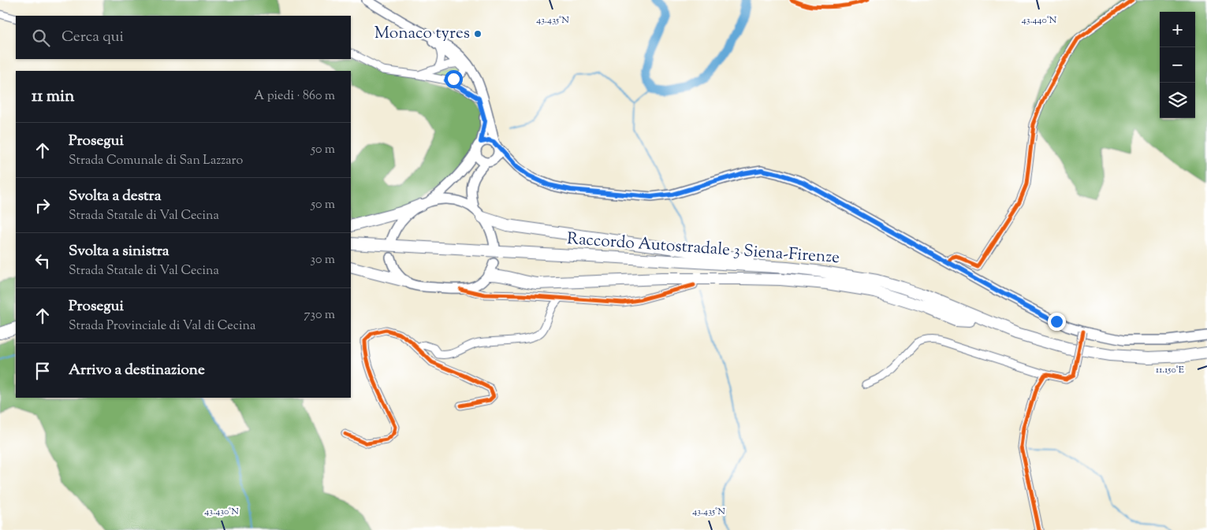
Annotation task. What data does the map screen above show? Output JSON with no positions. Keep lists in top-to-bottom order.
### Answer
{
  "streets": {
    "highway": ["Raccordo Autostradale 3 Siena-Firenze"]
  },
  "places": ["Monaco tyres"],
  "page": {
    "map_buttons": ["+", "−"],
    "search": "Cerca qui",
    "heading": ["11 min", "A piedi · 860 m"],
    "list": [
      ["Prosegui", "Strada Comunale di San Lazzaro", "50 m"],
      ["Svolta a destra", "Strada Statale di Val Cecina", "50 m"],
      ["Svolta a sinistra", "Strada Statale di Val Cecina", "30 m"],
      ["Prosegui", "Strada Provinciale di Val di Cecina", "730 m"],
      "Arrivo a destinazione"
    ]
  },
  "coordinates": [
    "43.435°N",
    "43.440°N",
    "11.150°E",
    "43.430°N"
  ]
}
